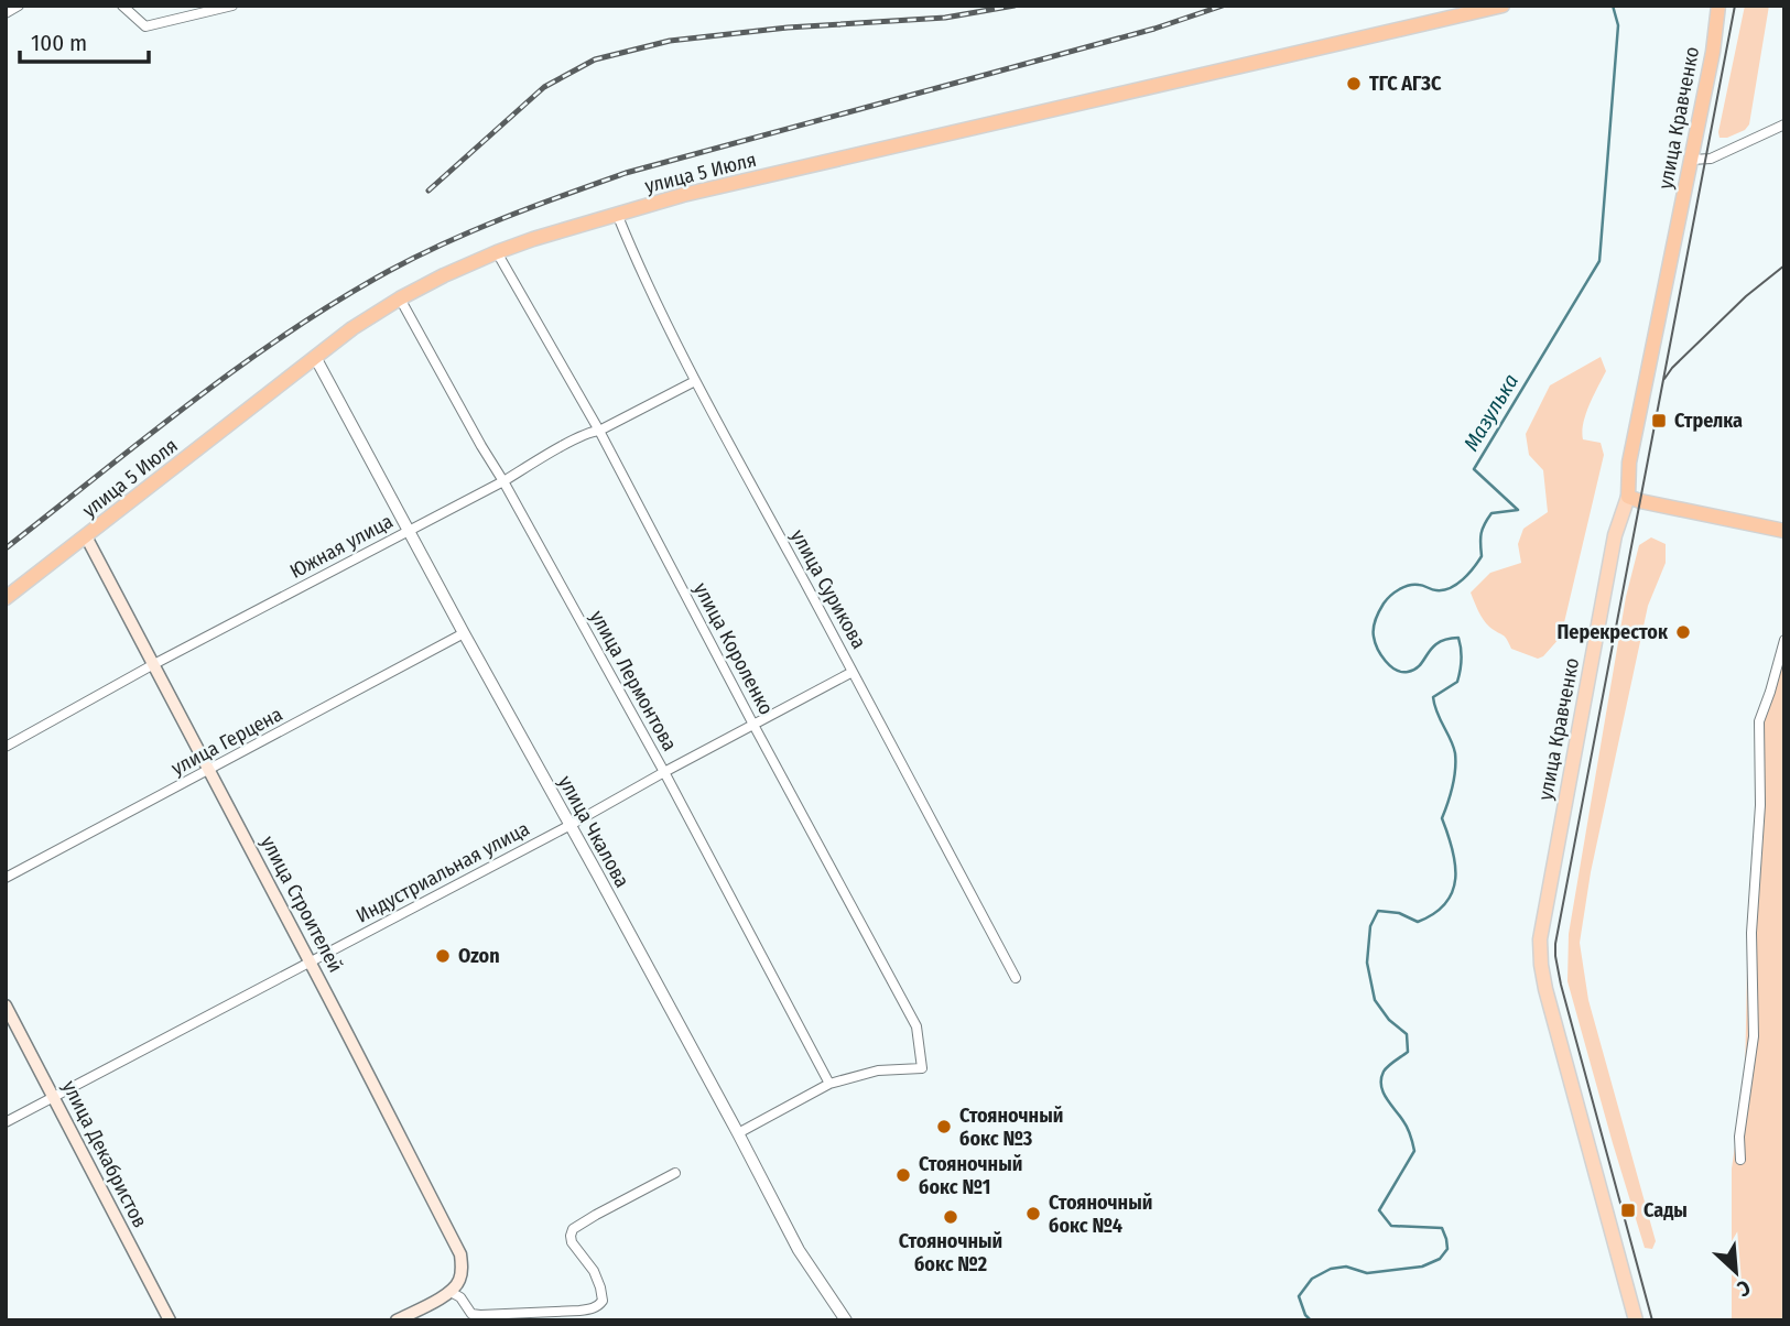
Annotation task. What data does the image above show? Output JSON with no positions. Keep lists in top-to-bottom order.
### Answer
{
  "streets": {
    "highway": ["улица Кравченко", "улица 5 Июля"],
    "main road": ["улица Строителей", "улица Декабристов"],
    "street": [
      "Южная улица",
      "улица Сурикова",
      "улица Короленко",
      "улица Лермонтова",
      "улица Герцена",
      "улица Чкалова",
      "Индустриальная улица"
    ]
  },
  "crossings": [
    ["улица 5 Июля", "улица Сурикова"],
    ["улица 5 Июля", "улица Короленко"],
    ["улица 5 Июля", "улица Лермонтова"],
    ["улица 5 Июля", "улица Чкалова"],
    ["улица 5 Июля", "улица Строителей"],
    ["Южная улица", "улица Сурикова"],
    ["Южная улица", "улица Короленко"],
    ["Южная улица", "улица Лермонтова"],
    ["Южная улица", "улица Чкалова"],
    ["Южная улица", "улица Строителей"],
    ["улица Сурикова", "Индустриальная улица"],
    ["улица Короленко", "улица Лермонтова"],
    ["улица Короленко", "Индустриальная улица"],
    ["улица Лермонтова", "Индустриальная улица"],
    ["улица Герцена", "улица Чкалова"],
    ["улица Герцена", "улица Строителей"],
    ["улица Чкалова", "Индустриальная улица"],
    ["Индустриальная улица", "улица Строителей"],
    ["Индустриальная улица", "улица Декабристов"]
  ],
  "water": ["Мазулька"],
  "places": {
    "other": [
      "ТГС АГЗС",
      "Перекресток",
      "Ozon",
      "Стояночный бокс №3",
      "Стояночный бокс №1",
      "Стояночный бокс №4",
      "Стояночный бокс №2"
    ],
    "transit": ["Стрелка", "Сады"]
  },
  "scale_bar": "100 m",
  "north": "bottom right"
}
